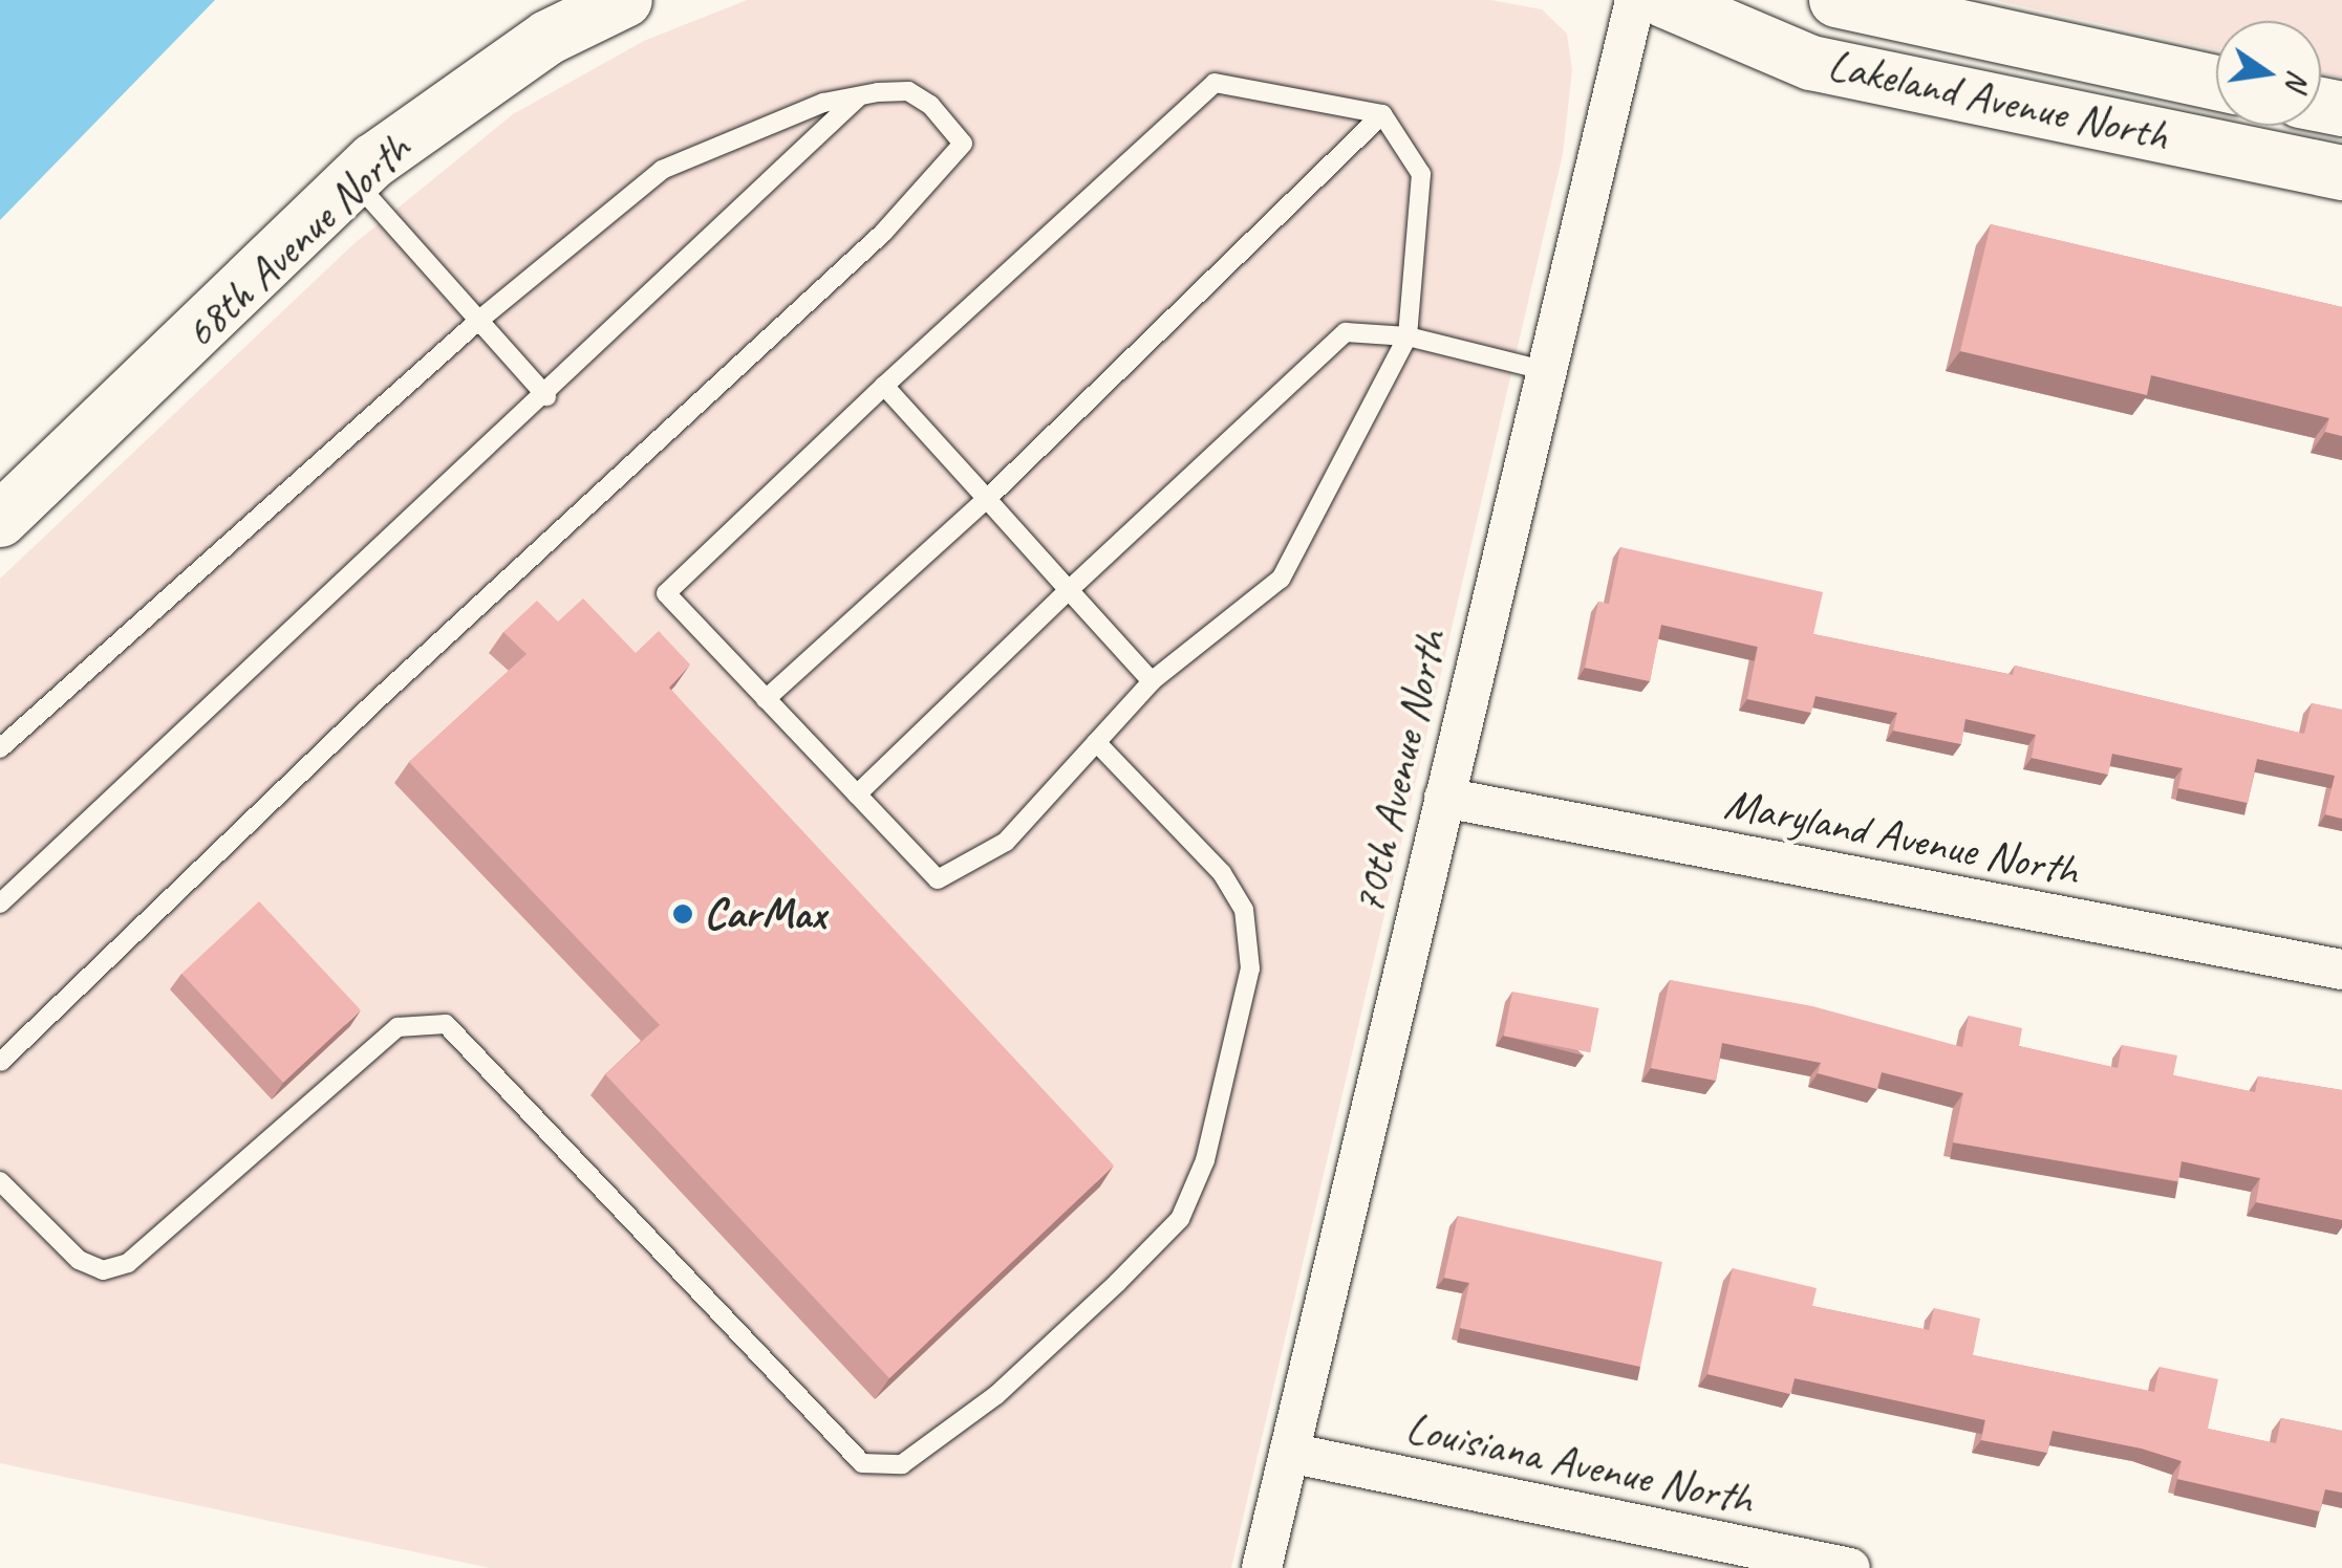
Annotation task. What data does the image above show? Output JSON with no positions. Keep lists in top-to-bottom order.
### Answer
{
  "streets": {
    "street": [
      "Lakeland Avenue North",
      "68th Avenue North",
      "70th Avenue North",
      "Maryland Avenue North",
      "Louisiana Avenue North"
    ]
  },
  "crossings": [
    ["70th Avenue North", "Maryland Avenue North"],
    ["70th Avenue North", "Louisiana Avenue North"]
  ],
  "places": ["CarMax"],
  "north": "right"
}
